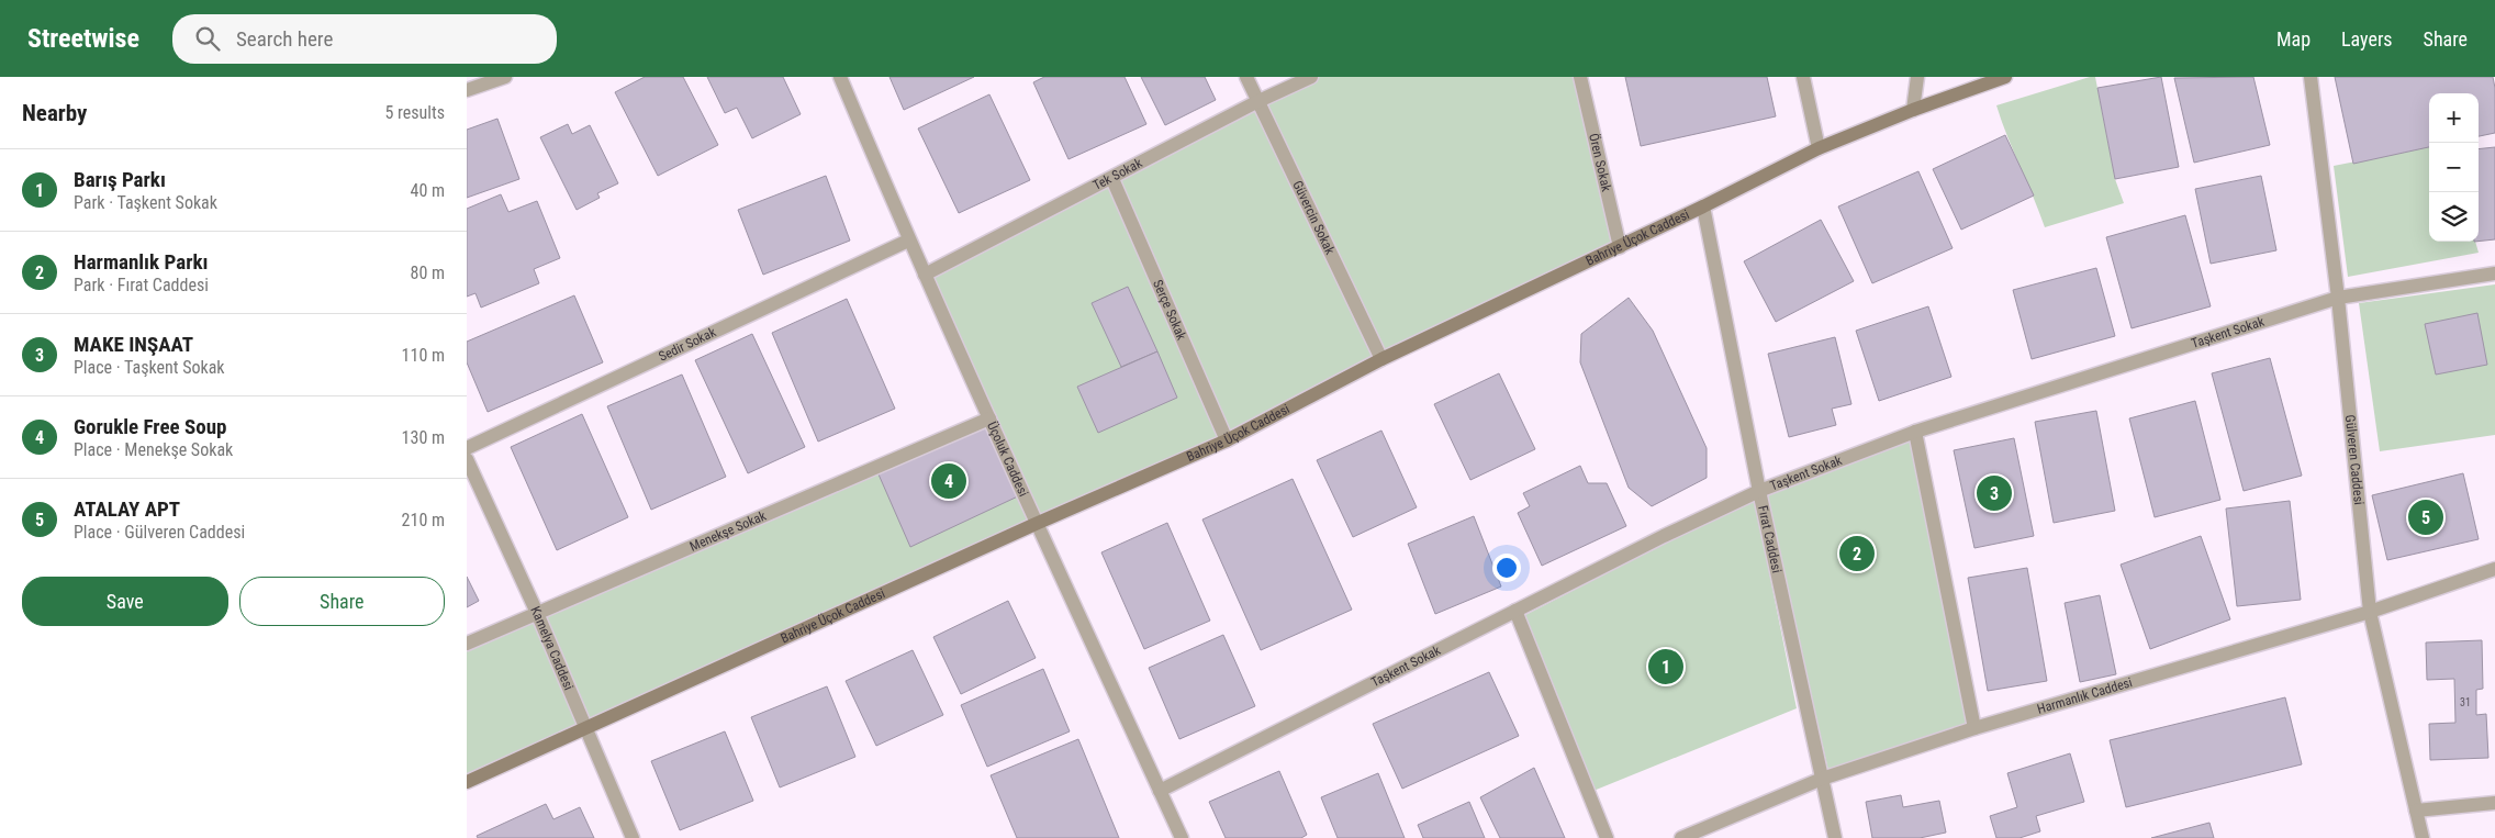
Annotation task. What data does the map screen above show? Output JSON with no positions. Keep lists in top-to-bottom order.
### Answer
{
  "streets": {
    "main road": ["Bahriye Üçok Caddesi"],
    "street": [
      "Ören Sokak",
      "Tek Sokak",
      "Güvercin Sokak",
      "Serçe Sokak",
      "Taşkent Sokak",
      "Sedir Sokak",
      "Üçoluk Caddesi",
      "Gülveren Caddesi",
      "Menekşe Sokak",
      "Fırat Caddesi",
      "Kamelya Caddesi",
      "Harmanlık Caddesi"
    ]
  },
  "crossings": [
    ["Ören Sokak", "Bahriye Üçok Caddesi"],
    ["Tek Sokak", "Güvercin Sokak"],
    ["Tek Sokak", "Serçe Sokak"],
    ["Tek Sokak", "Üçoluk Caddesi"],
    ["Güvercin Sokak", "Bahriye Üçok Caddesi"],
    ["Bahriye Üçok Caddesi", "Serçe Sokak"],
    ["Bahriye Üçok Caddesi", "Üçoluk Caddesi"],
    ["Bahriye Üçok Caddesi", "Fırat Caddesi"],
    ["Bahriye Üçok Caddesi", "Kamelya Caddesi"],
    ["Taşkent Sokak", "Üçoluk Caddesi"],
    ["Taşkent Sokak", "Gülveren Caddesi"],
    ["Taşkent Sokak", "Fırat Caddesi"],
    ["Sedir Sokak", "Üçoluk Caddesi"],
    ["Üçoluk Caddesi", "Menekşe Sokak"],
    ["Gülveren Caddesi", "Harmanlık Caddesi"],
    ["Menekşe Sokak", "Kamelya Caddesi"],
    ["Fırat Caddesi", "Harmanlık Caddesi"]
  ],
  "house_numbers": ["31"],
  "page": {
    "header": "Streetwise",
    "search": "Search here",
    "nav": ["Map", "Layers", "Share"],
    "heading": ["Nearby", "5 results"],
    "map_buttons": ["+", "−"],
    "list": [
      {
        "mark": "1",
        "name": "Barış Parkı",
        "note": "Park · Taşkent Sokak",
        "value": "40 m"
      },
      {
        "mark": "2",
        "name": "Harmanlık Parkı",
        "note": "Park · Fırat Caddesi",
        "value": "80 m"
      },
      {
        "mark": "3",
        "name": "MAKE INŞAAT",
        "note": "Place · Taşkent Sokak",
        "value": "110 m"
      },
      {
        "mark": "4",
        "name": "Gorukle Free Soup",
        "note": "Place · Menekşe Sokak",
        "value": "130 m"
      },
      {
        "mark": "5",
        "name": "ATALAY APT",
        "note": "Place · Gülveren Caddesi",
        "value": "210 m"
      }
    ],
    "pins": [
      "4",
      "3",
      "5",
      "2",
      "1"
    ],
    "buttons": ["Save", "Share"]
  }
}
